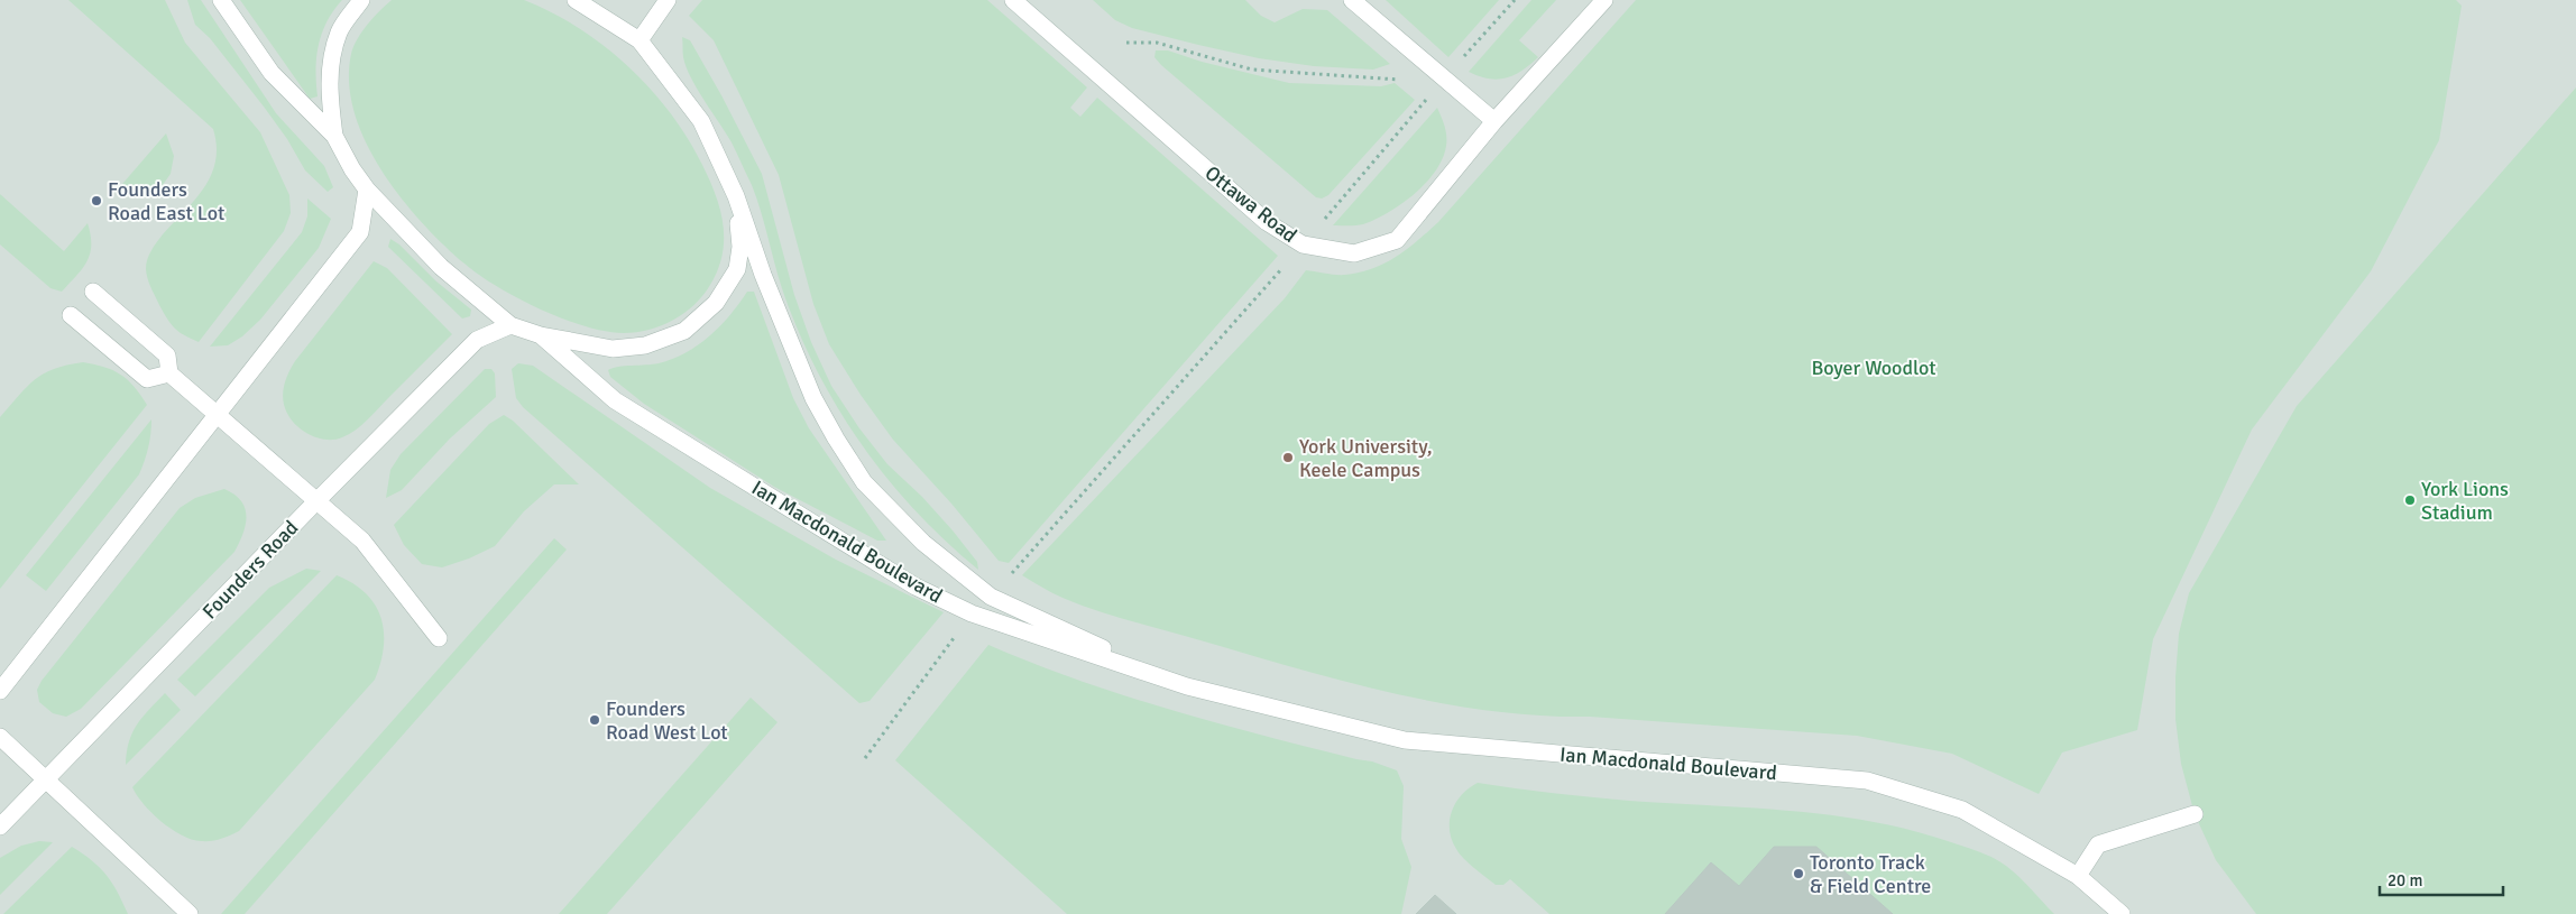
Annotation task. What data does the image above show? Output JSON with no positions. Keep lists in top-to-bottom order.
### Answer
{
  "streets": {
    "street": ["Ottawa Road", "Ian Macdonald Boulevard", "Founders Road"]
  },
  "crossings": [
    ["Ian Macdonald Boulevard", "Founders Road"]
  ],
  "parks": ["Boyer Woodlot"],
  "places": [
    "Founders Road East Lot",
    "York University, Keele Campus",
    "York Lions Stadium",
    "Founders Road West Lot",
    "Toronto Track & Field Centre"
  ],
  "scale_bar": "20 m"
}
